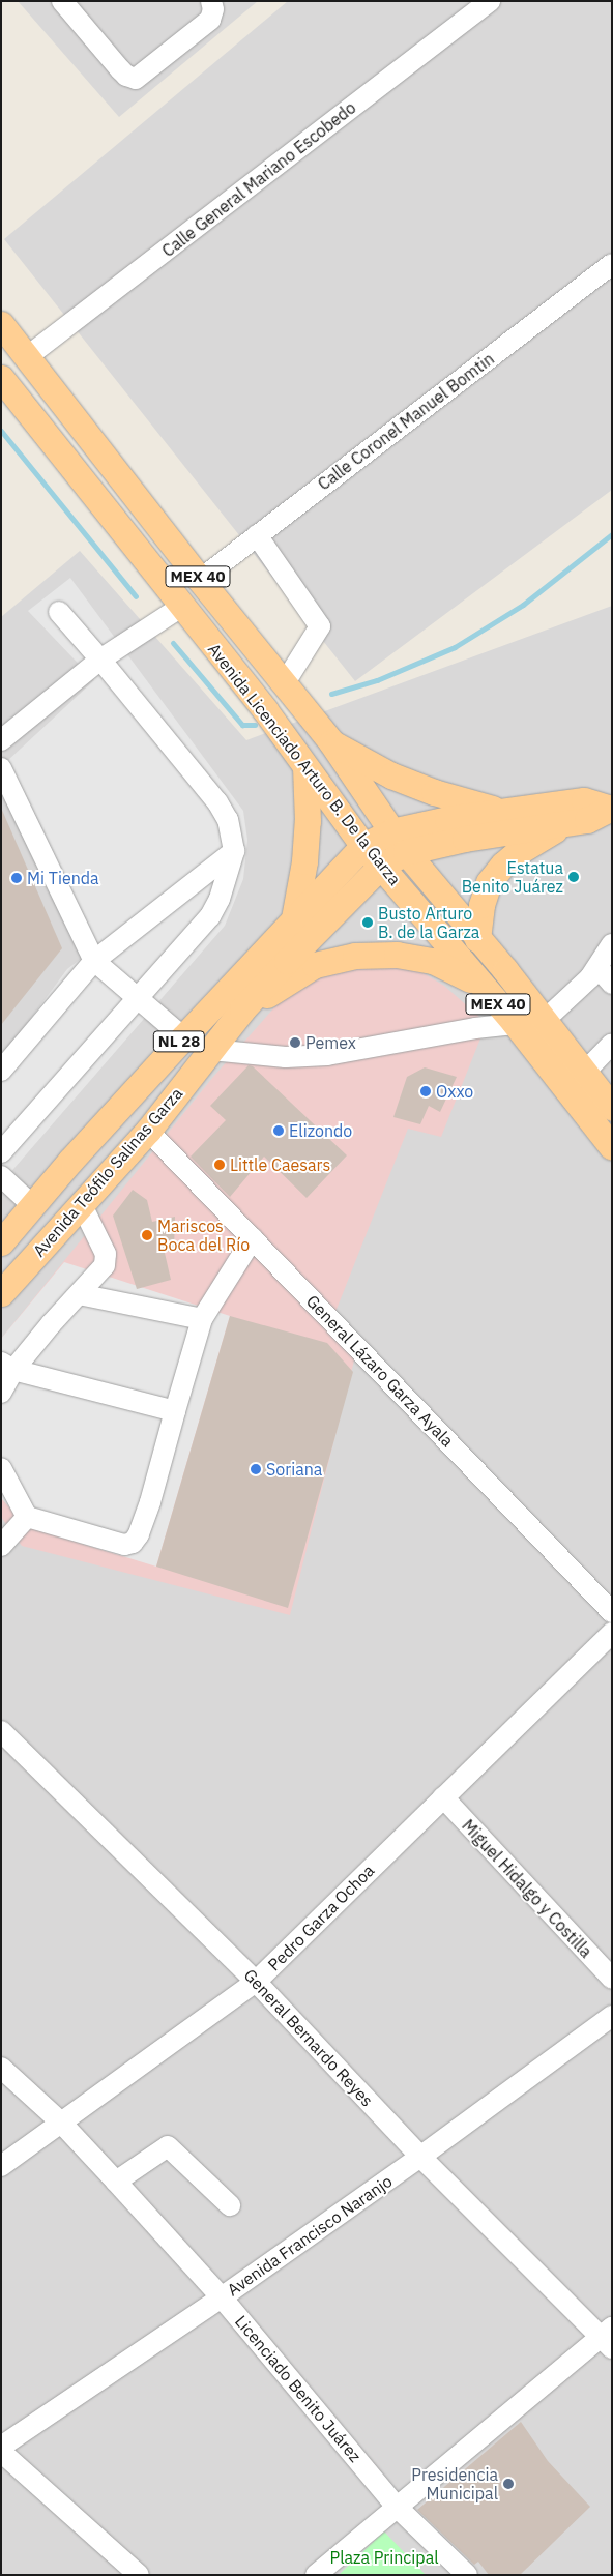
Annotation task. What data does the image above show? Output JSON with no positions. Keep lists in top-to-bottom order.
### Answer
{
  "streets": {
    "main road": [
      "MEX 40",
      "Avenida Licenciado Arturo B. De la Garza",
      "NL 28",
      "Avenida Teófilo Salinas Garza"
    ],
    "street": [
      "Calle General Mariano Escobedo",
      "Calle Coronel Manuel Bomtin",
      "General Lázaro Garza Ayala",
      "Miguel Hidalgo y Costilla",
      "Pedro Garza Ochoa",
      "General Bernardo Reyes",
      "Avenida Francisco Naranjo",
      "Licenciado Benito Juárez"
    ]
  },
  "crossings": [
    ["Calle General Mariano Escobedo", "Avenida Licenciado Arturo B. De la Garza"],
    ["Calle Coronel Manuel Bomtin", "Avenida Licenciado Arturo B. De la Garza"],
    ["Avenida Licenciado Arturo B. De la Garza", "Avenida Teófilo Salinas Garza"],
    ["Avenida Teófilo Salinas Garza", "General Lázaro Garza Ayala"],
    ["Miguel Hidalgo y Costilla", "Pedro Garza Ochoa"],
    ["Pedro Garza Ochoa", "General Bernardo Reyes"],
    ["Pedro Garza Ochoa", "Licenciado Benito Juárez"],
    ["General Bernardo Reyes", "Avenida Francisco Naranjo"],
    ["Avenida Francisco Naranjo", "Licenciado Benito Juárez"]
  ],
  "parks": ["Plaza Principal"],
  "places": [
    "Estatua Benito Juárez",
    "Mi Tienda",
    "Busto Arturo B. de la Garza",
    "Pemex",
    "Oxxo",
    "Elizondo",
    "Little Caesars",
    "Mariscos Boca del Río",
    "Soriana",
    "Presidencia Municipal"
  ]
}
